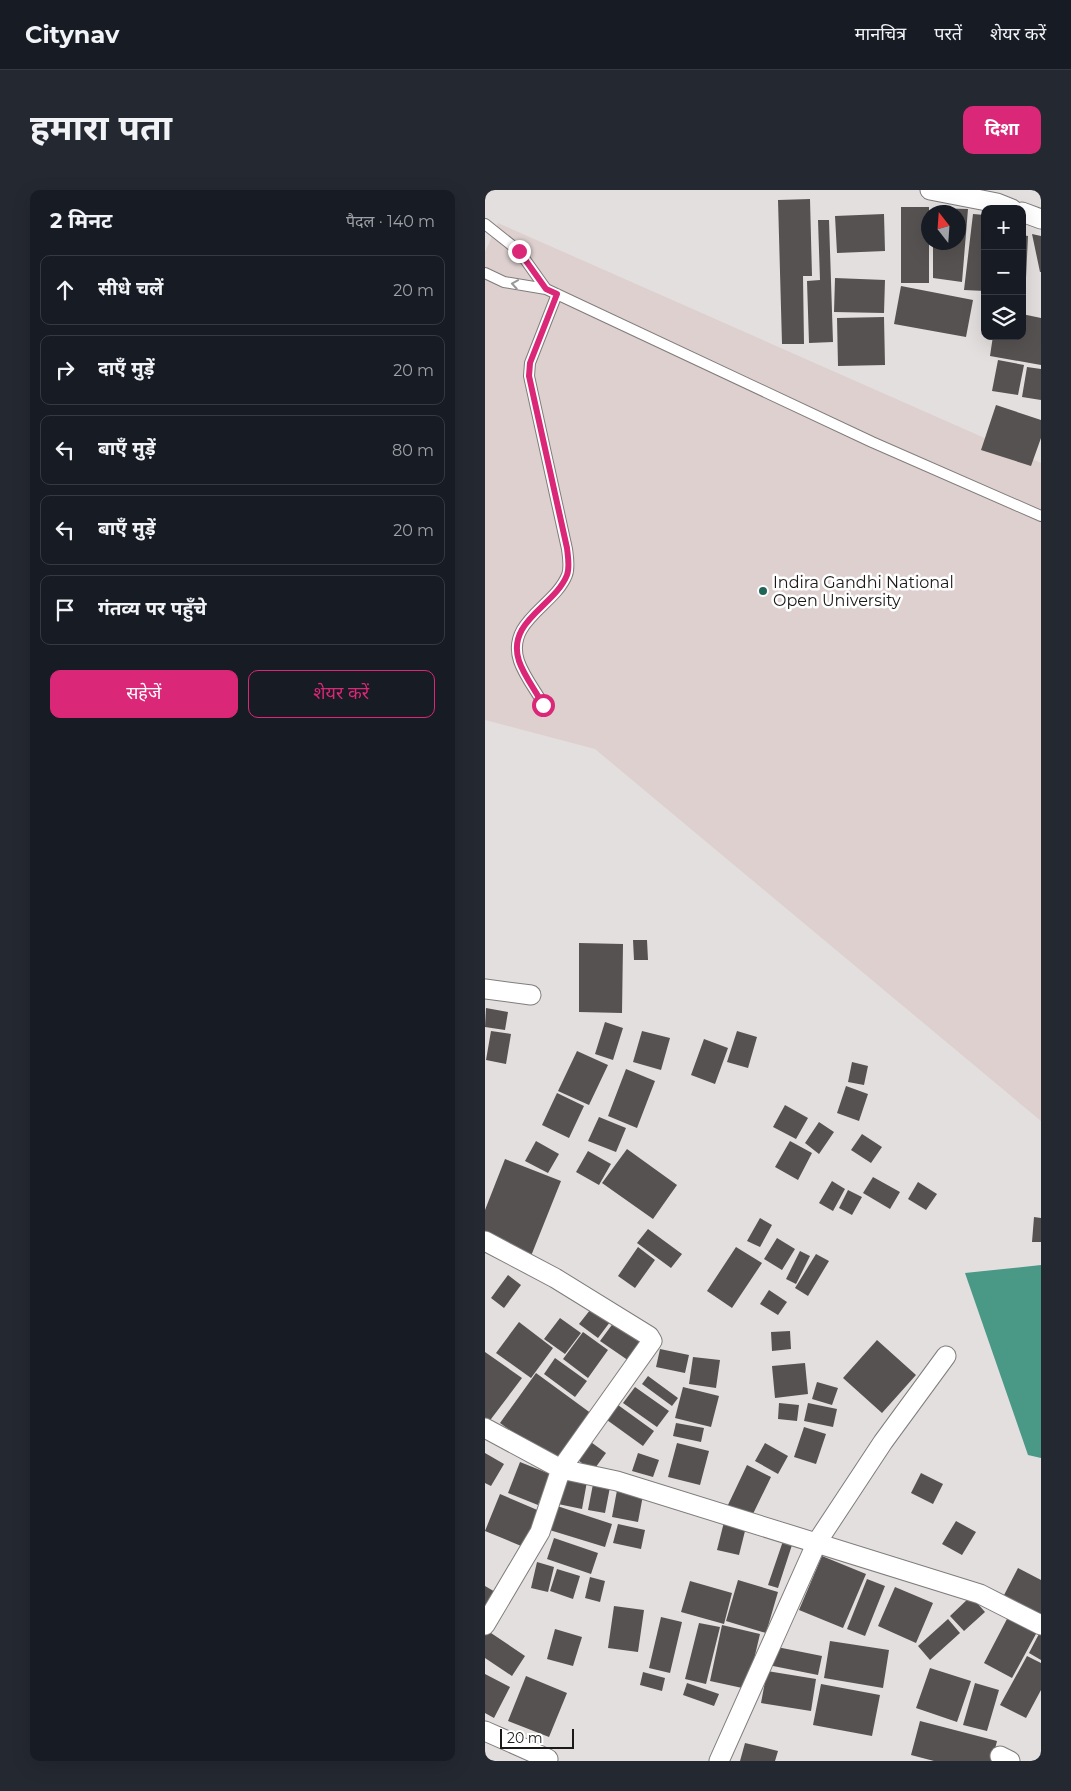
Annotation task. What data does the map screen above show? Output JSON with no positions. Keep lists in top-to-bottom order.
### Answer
{
  "places": ["Indira Gandhi National Open University"],
  "scale_bar": "20 m",
  "north": "top",
  "page": {
    "header": "Citynav",
    "nav": ["मानचित्र", "परतें", "शेयर करें"],
    "title": "हमारा पता",
    "buttons": [
      "दिशा",
      ["सहेजें", "शेयर करें"]
    ],
    "heading": ["2 मिनट", "पैदल · 140 m"],
    "map_buttons": ["+", "−"],
    "list": [
      ["सीधे चलें", "20 m"],
      ["दाएँ मुड़ें", "20 m"],
      ["बाएँ मुड़ें", "80 m"],
      ["बाएँ मुड़ें", "20 m"],
      "गंतव्य पर पहुँचे"
    ],
    "scale": "20 m"
  }
}
